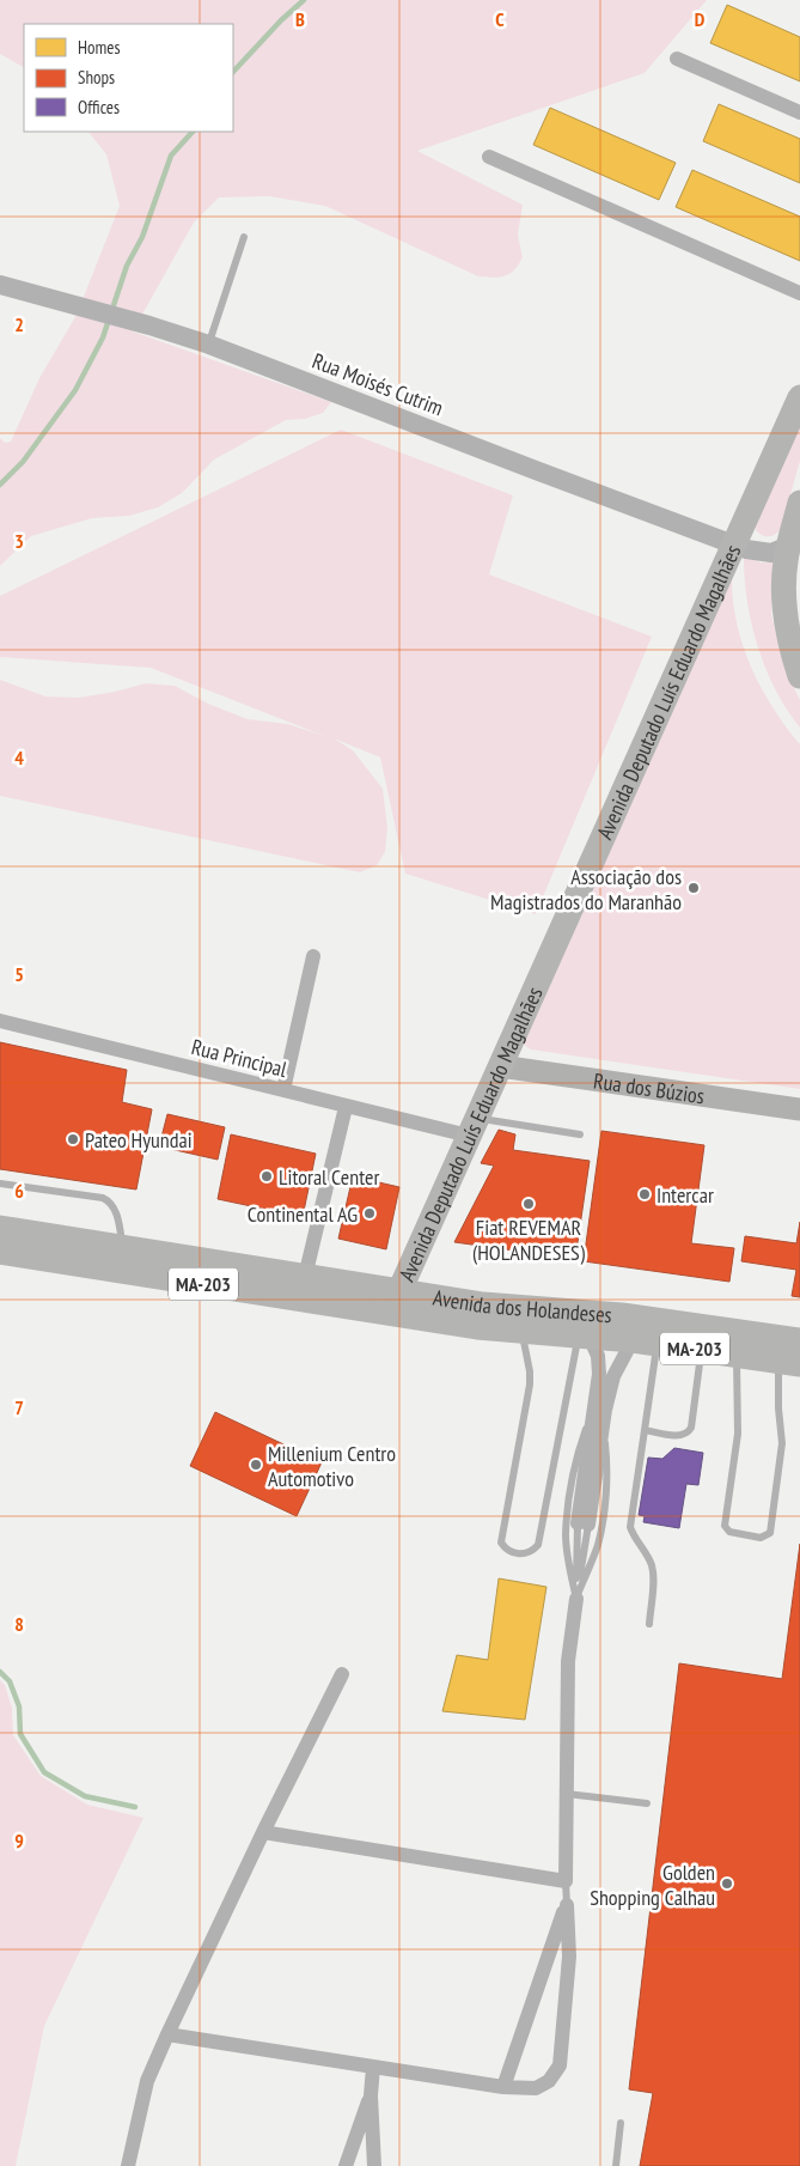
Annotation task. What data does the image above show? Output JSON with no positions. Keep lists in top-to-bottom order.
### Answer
{
  "streets": {
    "main road": [
      "Avenida Deputado Luís Eduardo Magalhães",
      "Rua dos Búzios",
      "MA-203",
      "Avenida dos Holandeses"
    ],
    "street": ["Rua Moisés Cutrim", "Rua Principal"]
  },
  "crossings": [
    ["Rua Moisés Cutrim", "Avenida Deputado Luís Eduardo Magalhães"],
    ["Avenida Deputado Luís Eduardo Magalhães", "Rua Principal"],
    ["Avenida Deputado Luís Eduardo Magalhães", "Rua dos Búzios"],
    ["Avenida Deputado Luís Eduardo Magalhães", "Avenida dos Holandeses"]
  ],
  "places": [
    "Associação dos Magistrados do Maranhão",
    "Pateo Hyundai",
    "Litoral Center",
    "Intercar",
    "Fiat REVEMAR (HOLANDESES)",
    "Continental AG",
    "Millenium Centro Automotivo",
    "Golden Shopping Calhau"
  ],
  "legend": ["Homes", "Shops", "Offices"],
  "grid": {
    "columns": ["B", "C", "D"],
    "rows": [
      "2",
      "3",
      "4",
      "5",
      "6",
      "7",
      "8",
      "9"
    ]
  }
}
